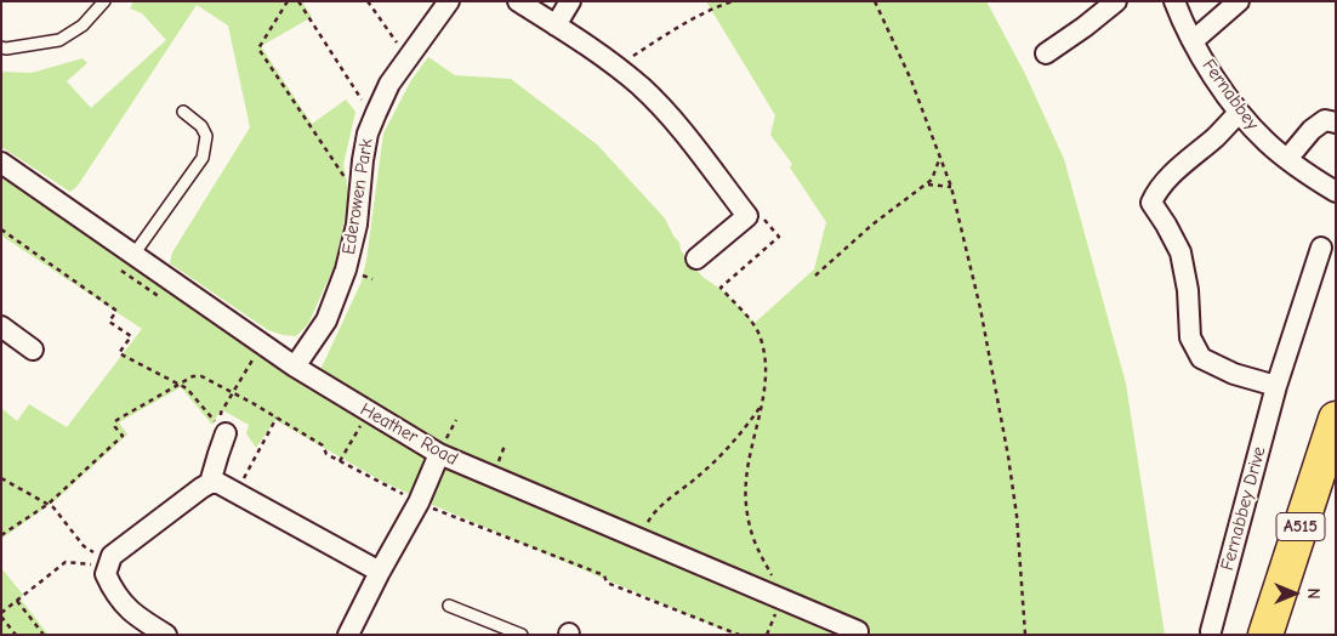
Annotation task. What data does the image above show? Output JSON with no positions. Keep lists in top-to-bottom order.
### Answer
{
  "streets": {
    "highway": ["A515"],
    "street": [
      "Fernabbey",
      "Ederowen Park",
      "Heather Road",
      "Fernabbey Drive"
    ]
  },
  "crossings": [
    ["Ederowen Park", "Heather Road"]
  ],
  "north": "right"
}
